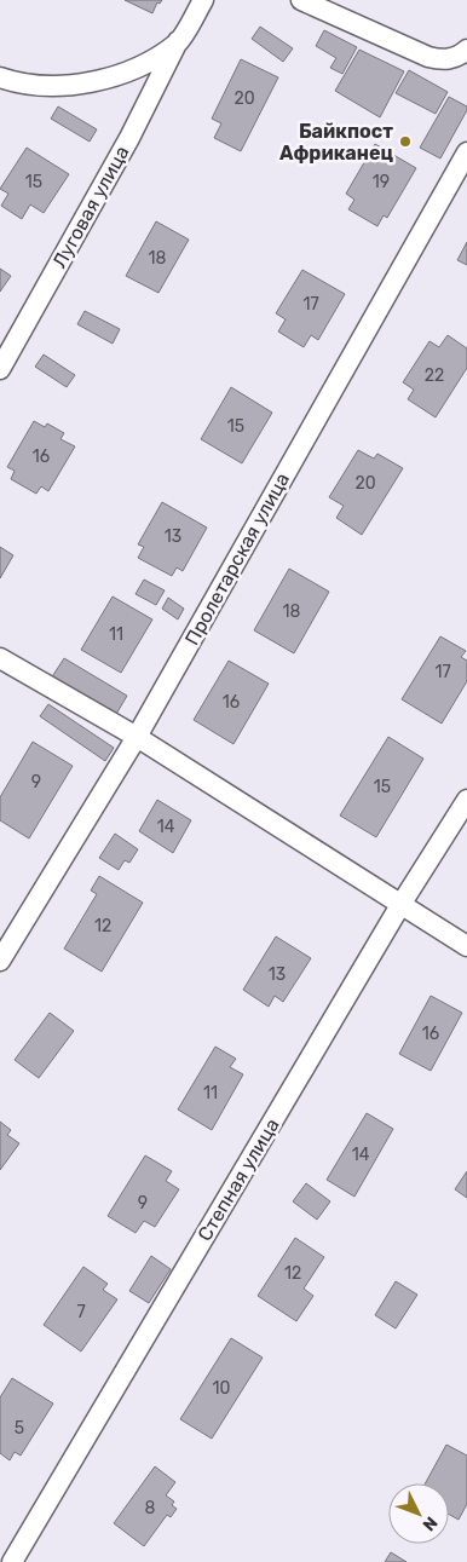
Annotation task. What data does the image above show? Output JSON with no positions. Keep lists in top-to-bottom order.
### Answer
{
  "streets": {
    "street": ["Луговая улица", "Пролетарская улица", "Степная улица"]
  },
  "places": ["Байкпост Африканец"],
  "house_numbers": [
    "20",
    "15",
    "19",
    "18",
    "17",
    "22",
    "15",
    "16",
    "20",
    "13",
    "18",
    "11",
    "17",
    "16",
    "9",
    "15",
    "14",
    "12",
    "13",
    "16",
    "11",
    "14",
    "9",
    "12",
    "7",
    "10",
    "5",
    "8"
  ],
  "north": "bottom right"
}
